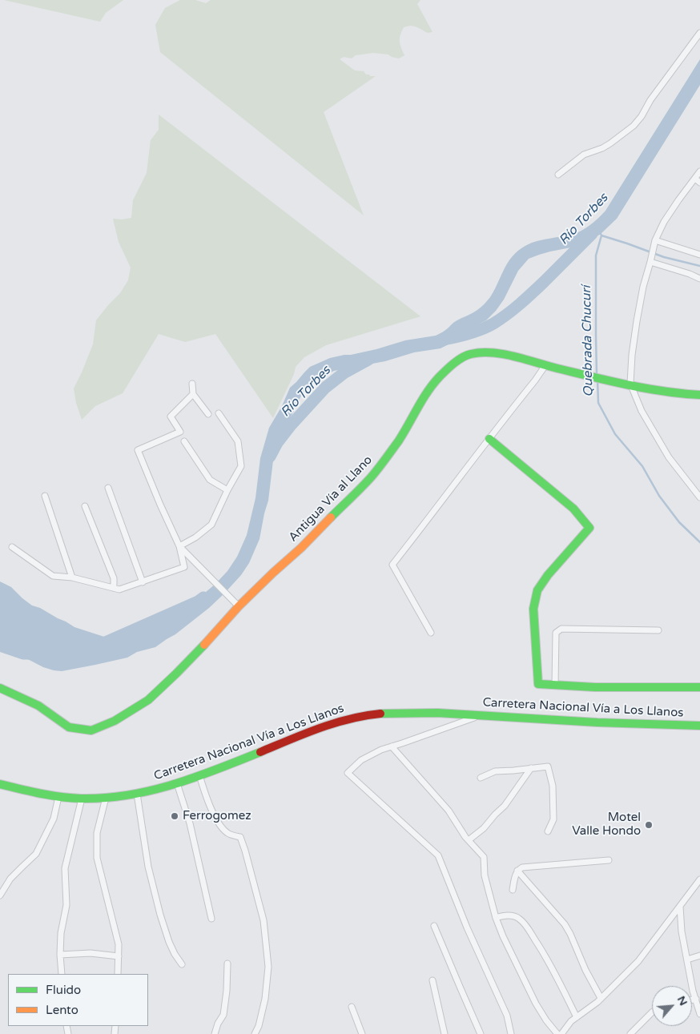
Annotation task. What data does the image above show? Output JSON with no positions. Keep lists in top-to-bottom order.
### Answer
{
  "streets": {
    "main road": ["Antigua Vía al Llano", "Carretera Nacional Vía a Los Llanos"]
  },
  "water": ["Río Torbes", "Quebrada Chucurí"],
  "places": ["Ferrogomez", "Motel Valle Hondo"],
  "legend": ["Fluido", "Lento"],
  "north": "top right"
}
